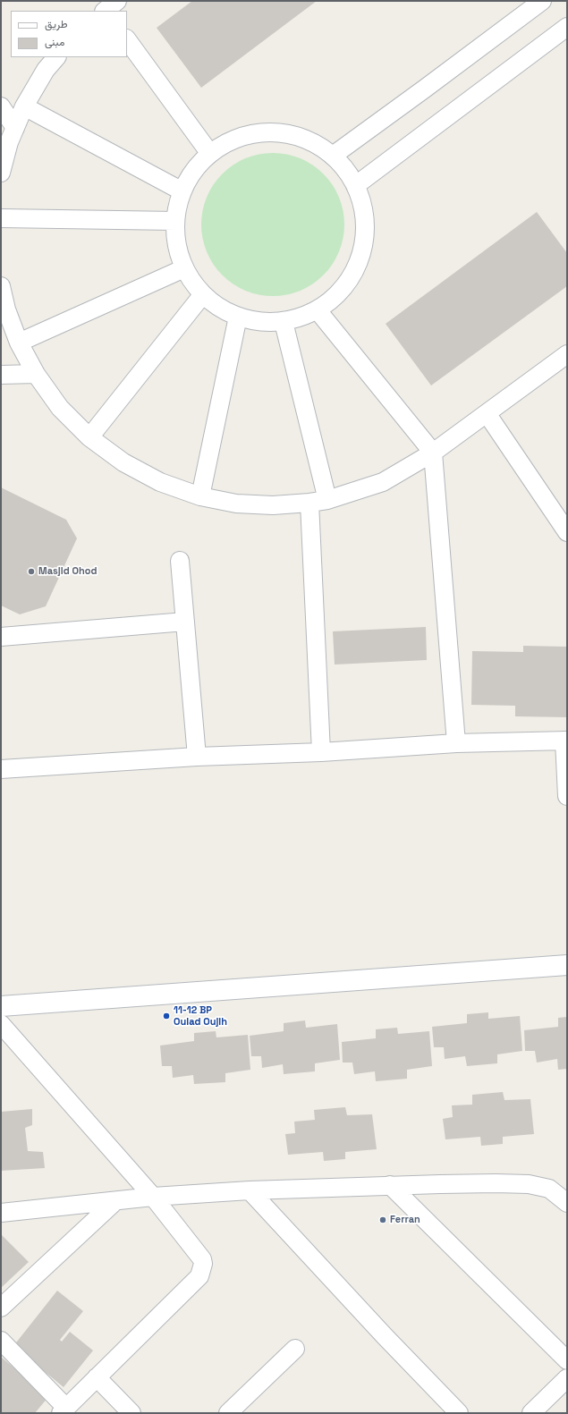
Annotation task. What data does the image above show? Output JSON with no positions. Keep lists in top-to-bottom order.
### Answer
{
  "places": ["Masjid Ohod", "11-12 BP Oulad Oujih", "Ferran"],
  "legend": ["طريق", "مبنى"]
}
